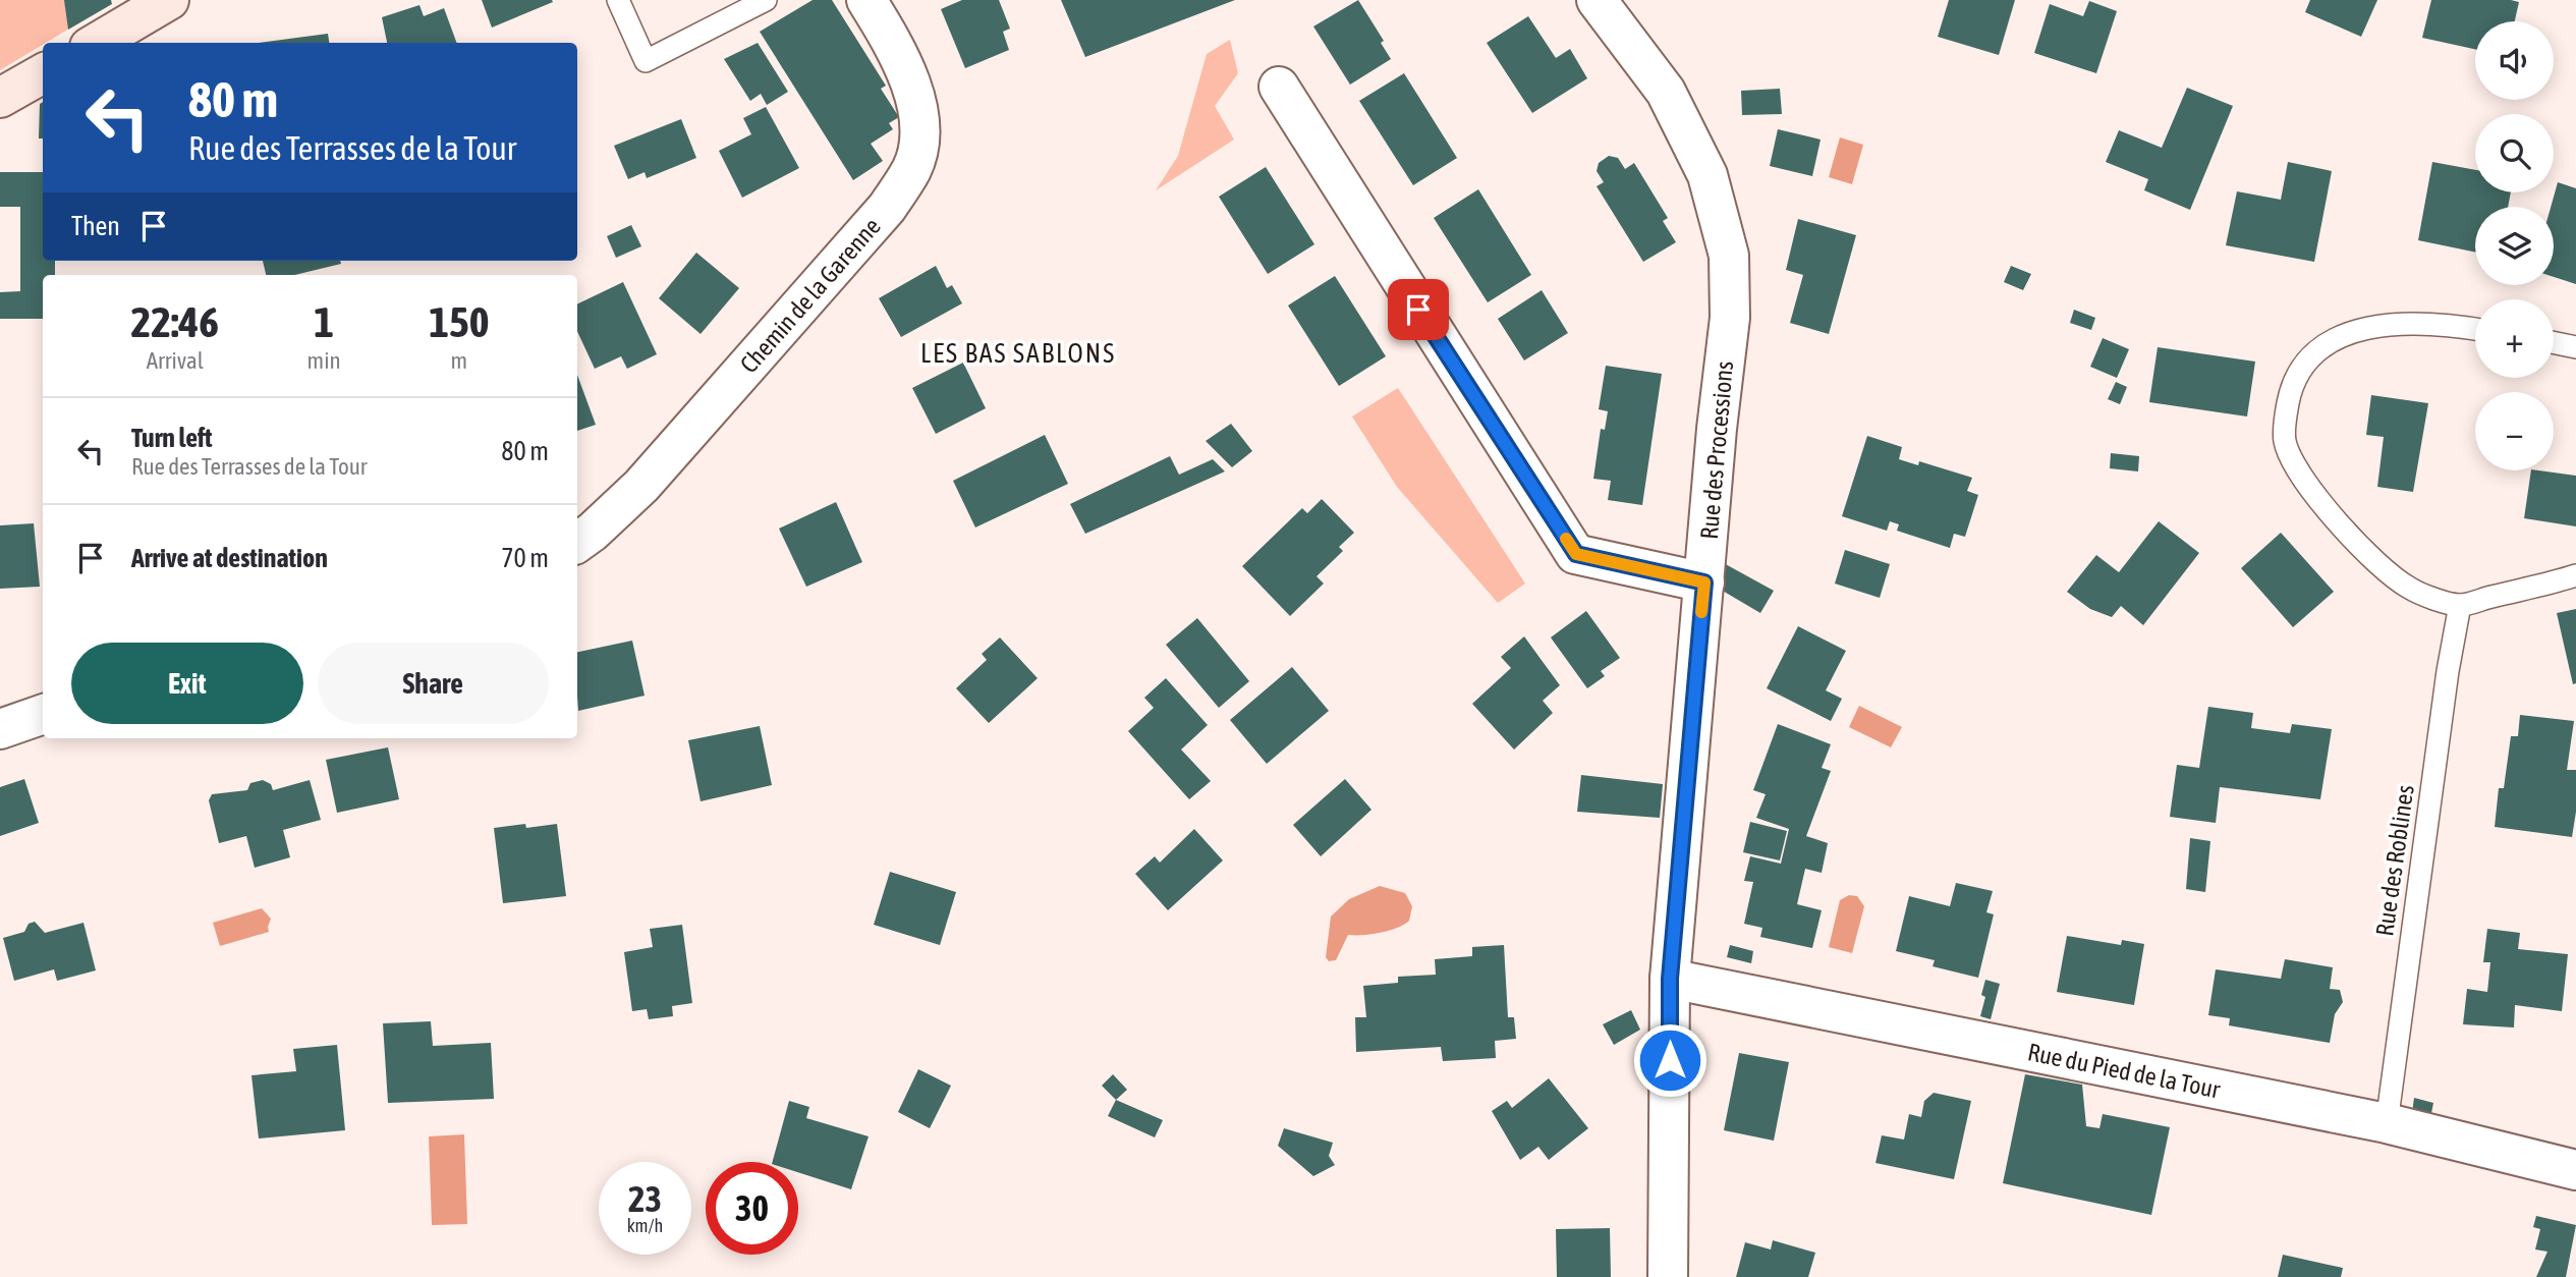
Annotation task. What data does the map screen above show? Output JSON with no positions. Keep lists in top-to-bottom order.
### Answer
{
  "streets": {
    "street": ["Chemin de la Garenne", "Rue des Processions", "Rue du Pied de la Tour"],
    "lane": ["Rue des Roblines"]
  },
  "crossings": [
    ["Rue des Processions", "Rue du Pied de la Tour"],
    ["Rue des Roblines", "Rue du Pied de la Tour"]
  ],
  "districts": ["LES BAS SABLONS"],
  "page": {
    "map_buttons": ["+", "−"],
    "turn": ["80 m", "Rue des Terrasses de la Tour"],
    "then": "Then",
    "eta": [
      "22:46",
      "Arrival",
      "1",
      "min",
      "150",
      "m"
    ],
    "list": [
      {
        "name": "Turn left",
        "note": "Rue des Terrasses de la Tour",
        "value": "80 m"
      },
      {
        "name": "Arrive at destination",
        "value": "70 m"
      }
    ],
    "buttons": ["Exit", "Share"],
    "speed": "23 km/h",
    "limit": "30"
  }
}
